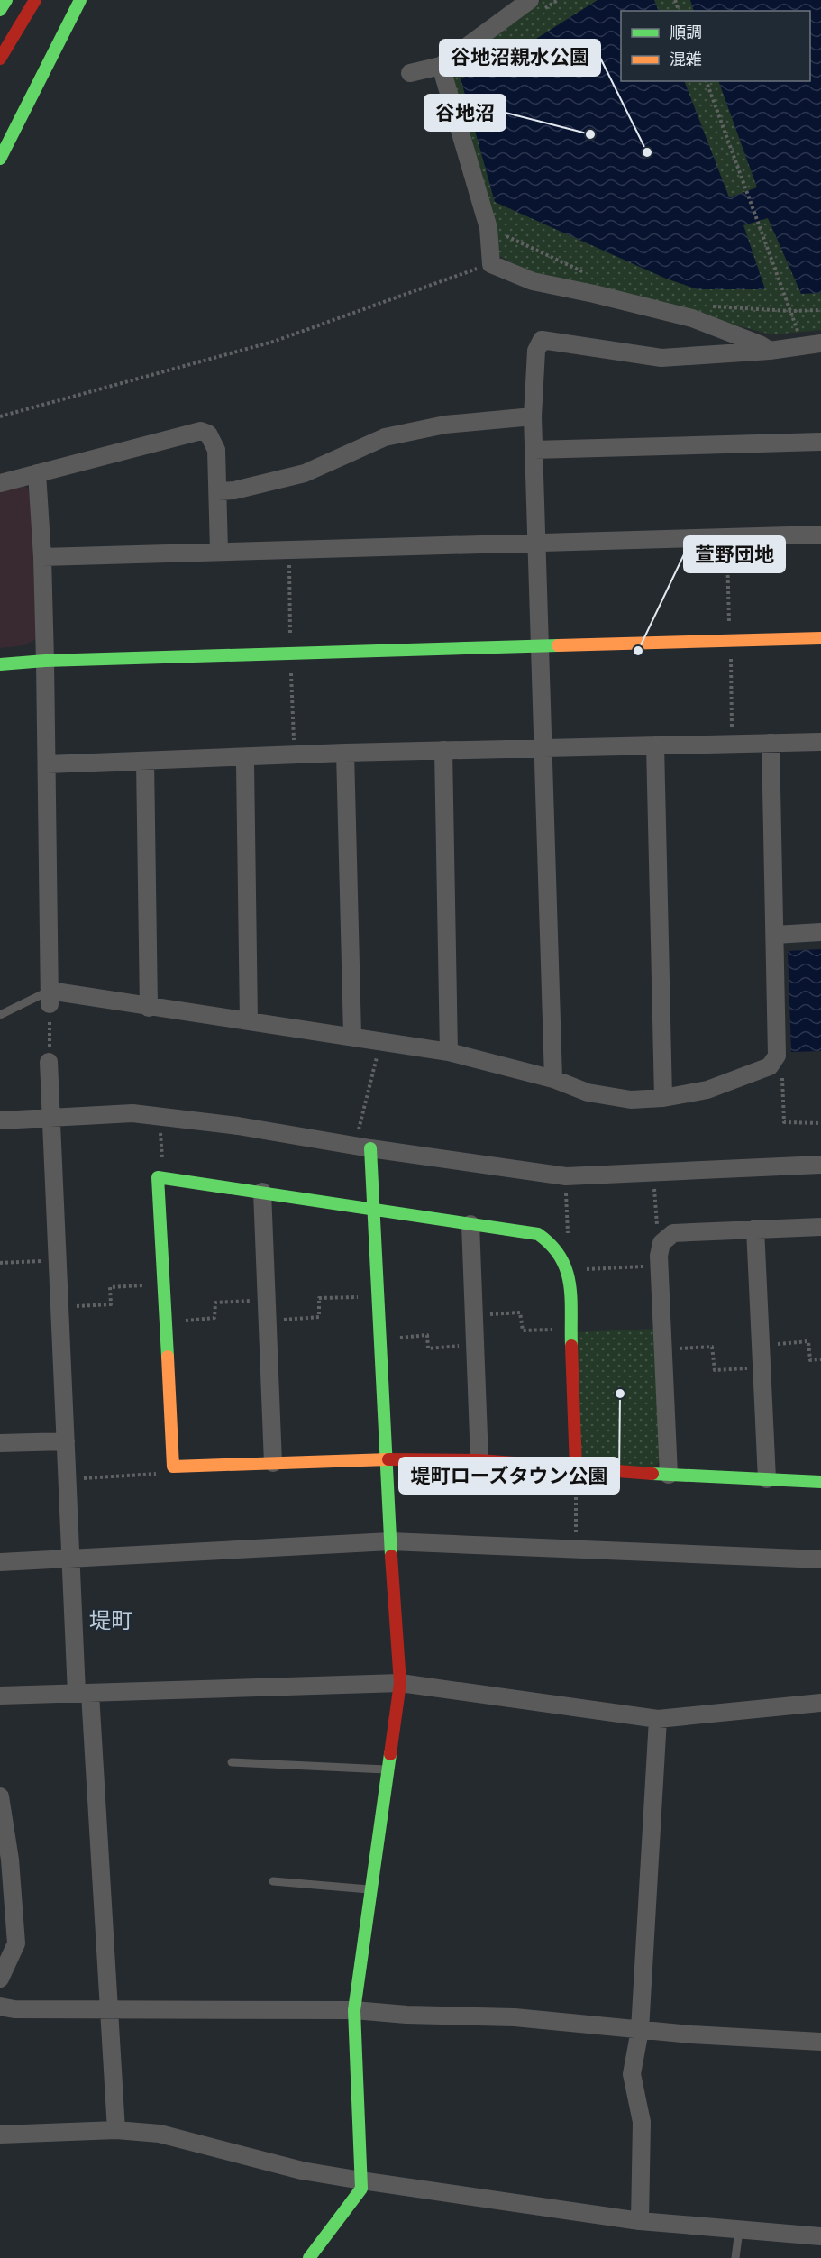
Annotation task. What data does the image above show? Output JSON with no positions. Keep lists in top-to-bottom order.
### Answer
{
  "districts": ["堤町"],
  "places": [
    "谷地沼",
    "谷地沼親水公園",
    "萱野団地",
    "堤町ローズタウン公園"
  ],
  "legend": ["順調", "混雑"]
}
